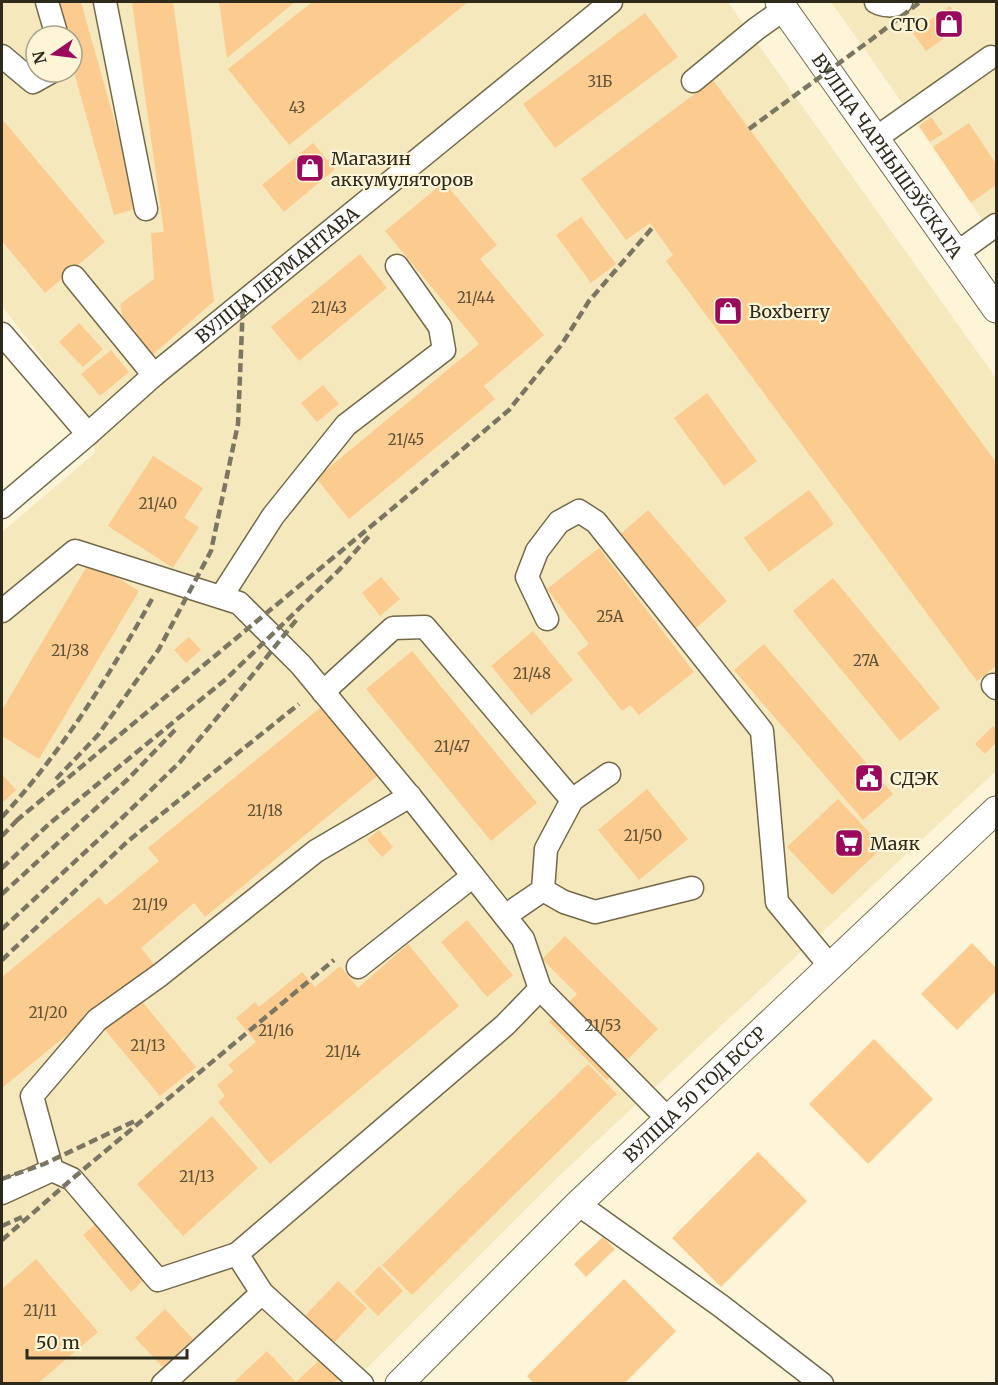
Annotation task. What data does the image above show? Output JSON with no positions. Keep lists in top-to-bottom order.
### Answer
{
  "streets": {
    "main road": ["ВУЛІЦА ЧАРНЫШЭЎСКАГА", "ВУЛІЦА 50 ГОД БССР"],
    "street": ["ВУЛІЦА ЛЕРМАНТАВА"]
  },
  "places": {
    "shop": ["СТО", "Магазин аккумуляторов", "Boxberry"],
    "public building": ["СДЭК"],
    "supermarket": ["Маяк"]
  },
  "house_numbers": [
    "31Б",
    "43",
    "21/44",
    "21/43",
    "21/45",
    "21/40",
    "25А",
    "21/38",
    "27А",
    "21/48",
    "21/47",
    "21/18",
    "21/50",
    "21/19",
    "21/20",
    "21/53",
    "21/16",
    "21/13",
    "21/14",
    "21/13",
    "21/11"
  ],
  "scale_bar": "50 m",
  "north": "left"
}
